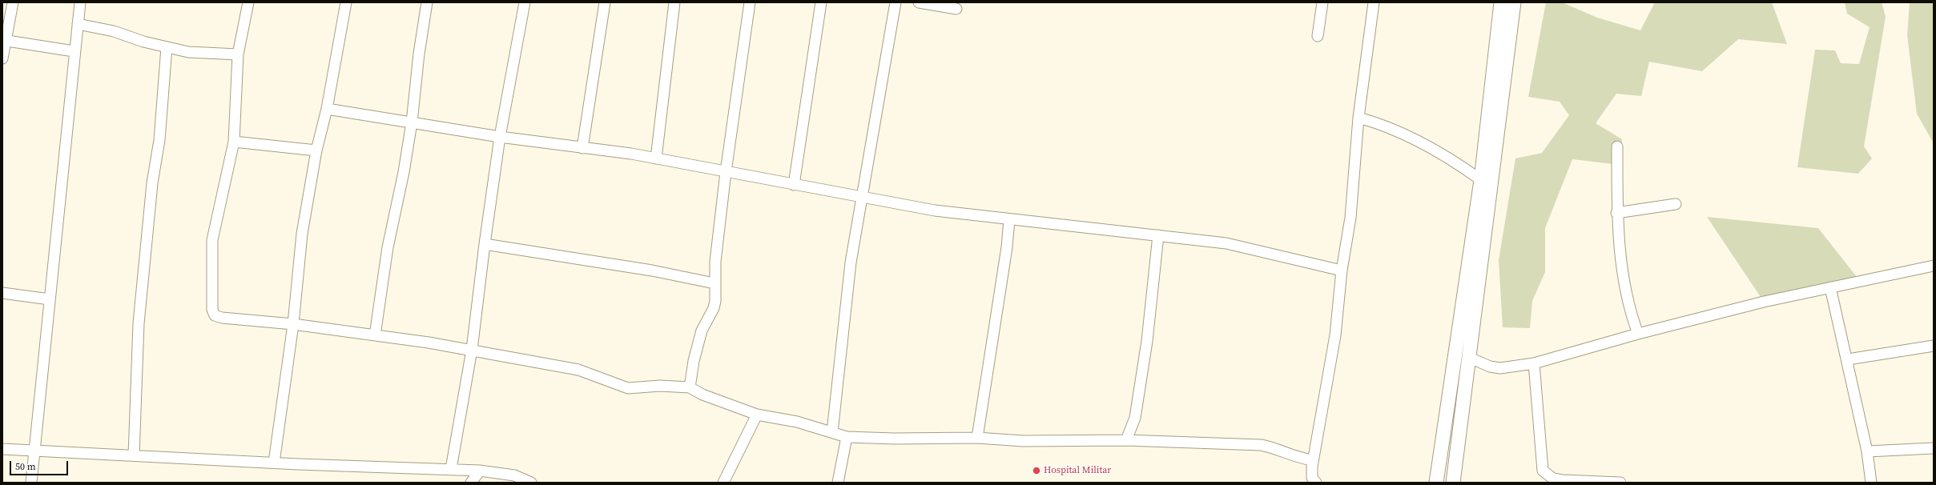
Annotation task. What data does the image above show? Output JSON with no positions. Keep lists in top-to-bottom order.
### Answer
{
  "places": ["Hospital Militar"],
  "scale_bar": "50 m"
}
